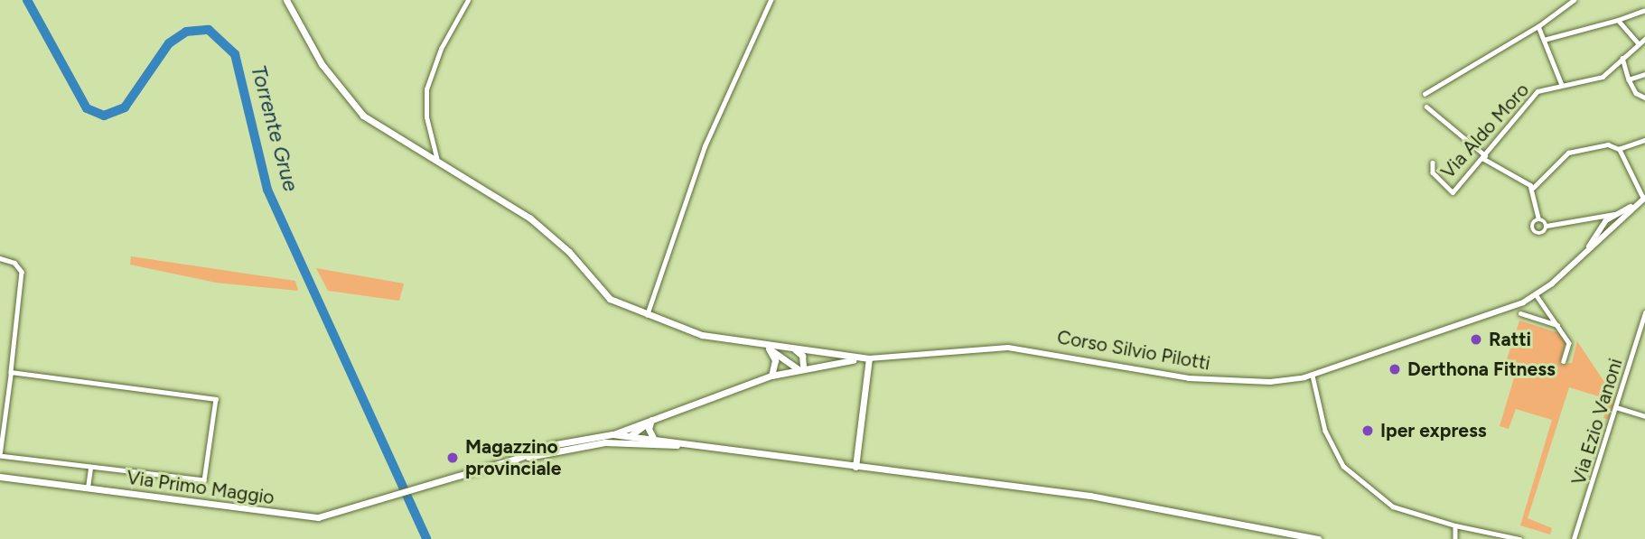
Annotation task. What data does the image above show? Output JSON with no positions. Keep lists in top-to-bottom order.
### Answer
{
  "streets": {
    "main road": ["Corso Silvio Pilotti", "Via Primo Maggio"],
    "street": ["Via Aldo Moro", "Via Ezio Vanoni"]
  },
  "water": ["Torrente Grue"],
  "places": [
    "Ratti",
    "Derthona Fitness",
    "Iper express",
    "Magazzino provinciale"
  ]
}
